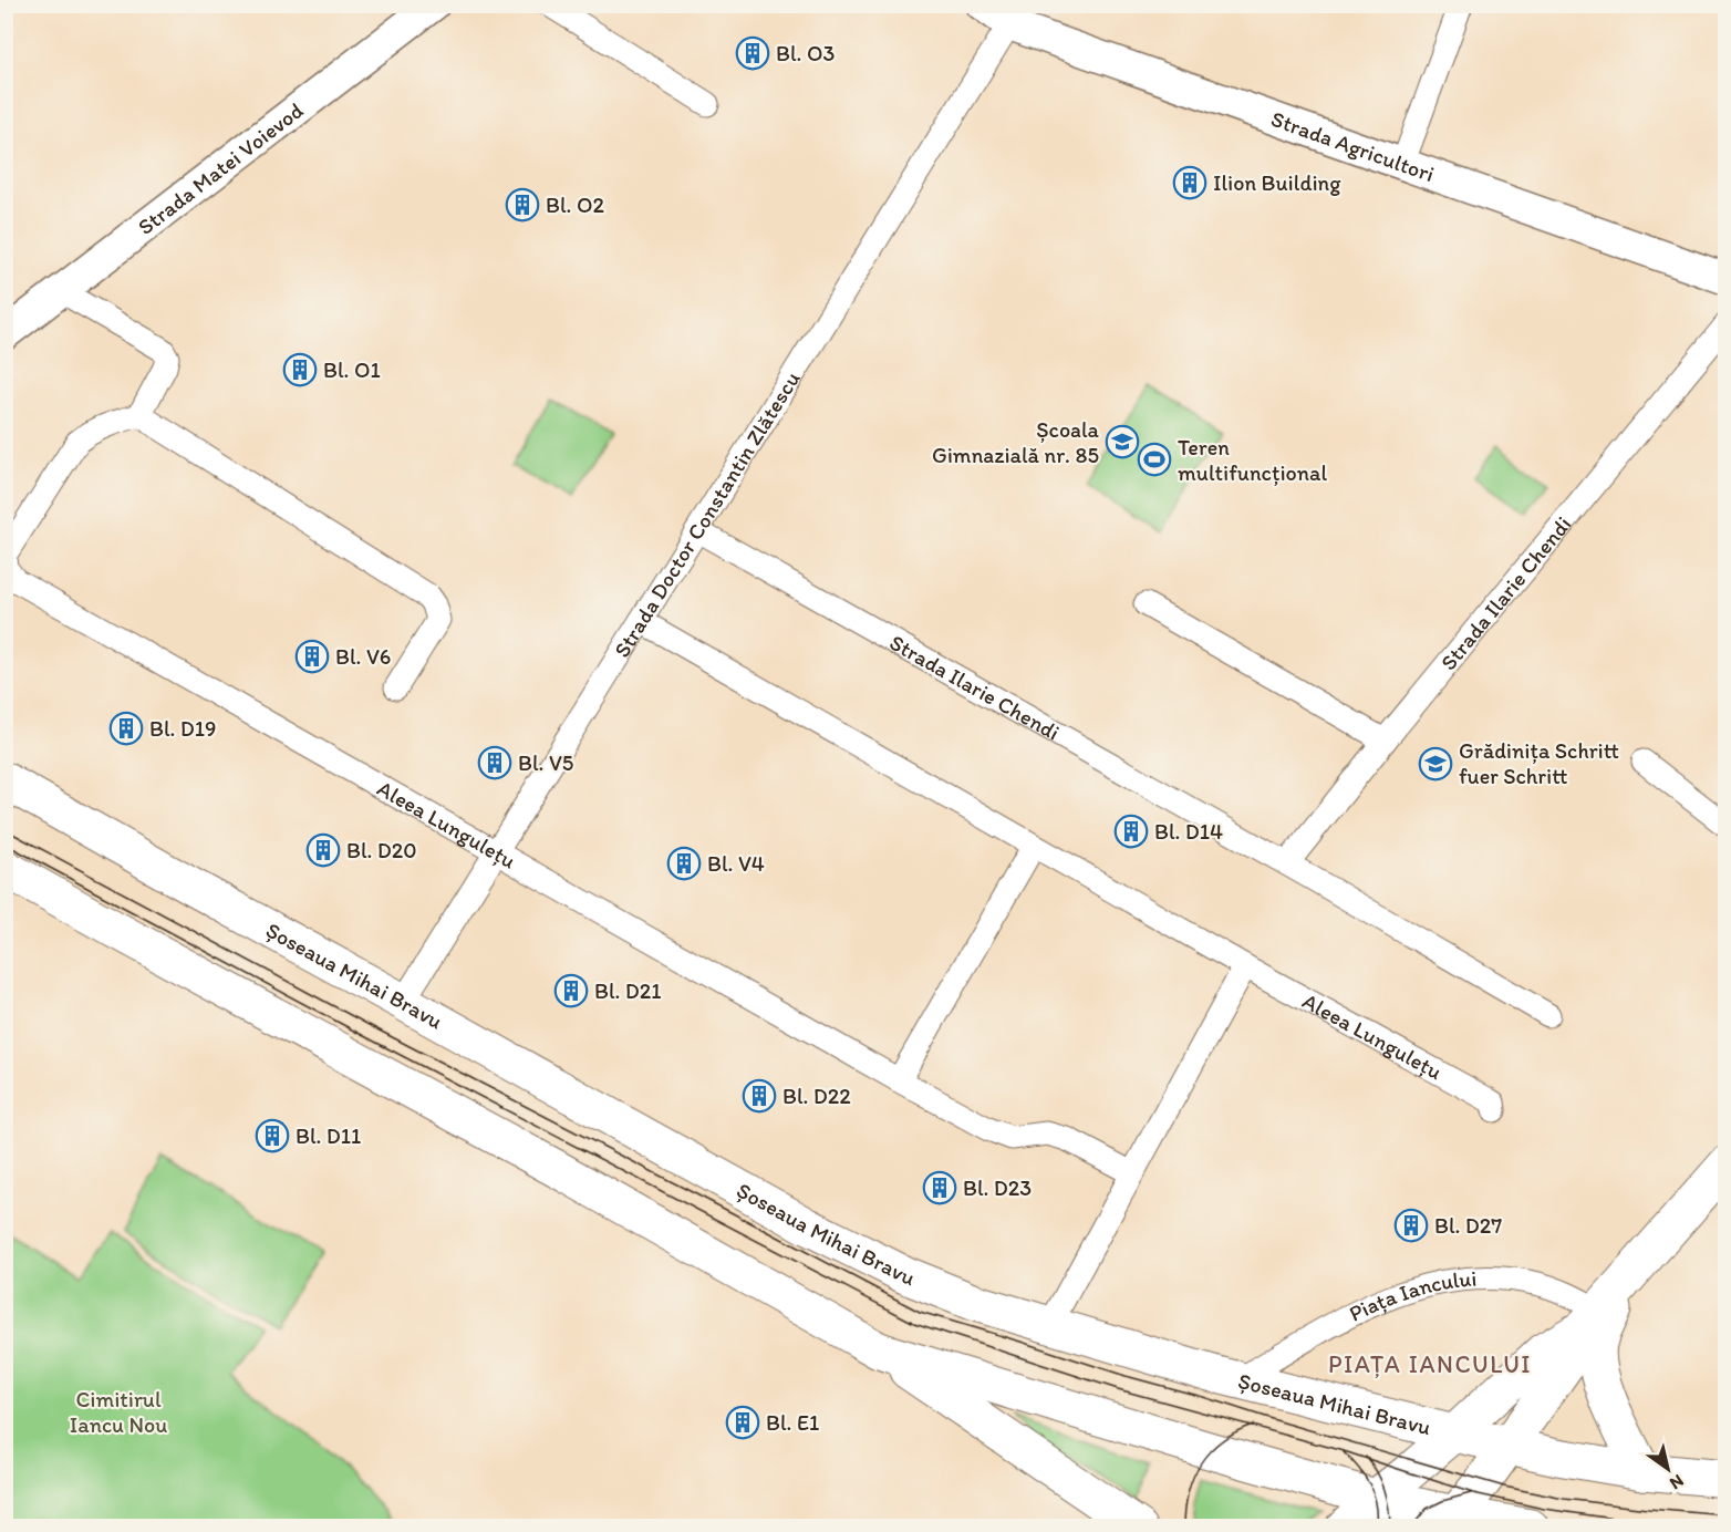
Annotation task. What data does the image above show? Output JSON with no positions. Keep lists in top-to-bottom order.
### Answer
{
  "streets": {
    "main road": ["Șoseaua Mihai Bravu"],
    "street": [
      "Strada Agricultori",
      "Strada Matei Voievod",
      "Strada Doctor Constantin Zlătescu",
      "Strada Ilarie Chendi",
      "Aleea Lungulețu",
      "Piața Iancului"
    ]
  },
  "crossings": [
    ["Strada Agricultori", "Strada Doctor Constantin Zlătescu"],
    ["Strada Doctor Constantin Zlătescu", "Strada Ilarie Chendi"],
    ["Strada Doctor Constantin Zlătescu", "Aleea Lungulețu"],
    ["Strada Doctor Constantin Zlătescu", "Șoseaua Mihai Bravu"],
    ["Șoseaua Mihai Bravu", "Piața Iancului"]
  ],
  "districts": ["PIAȚA IANCULUI"],
  "parks": ["Cimitirul Iancu Nou"],
  "places": {
    "building": [
      "Bl. O3",
      "Ilion Building",
      "Bl. O2",
      "Bl. O1",
      "Bl. V6",
      "Bl. D19",
      "Bl. V5",
      "Bl. D14",
      "Bl. D20",
      "Bl. V4",
      "Bl. D21",
      "Bl. D22",
      "Bl. D11",
      "Bl. D23",
      "Bl. D27",
      "Bl. E1"
    ],
    "school or university": ["Școala Gimnazială nr. 85", "Grădinița Schritt fuer Schritt"],
    "sports": ["Teren multifuncțional"]
  },
  "north": "bottom right"
}
